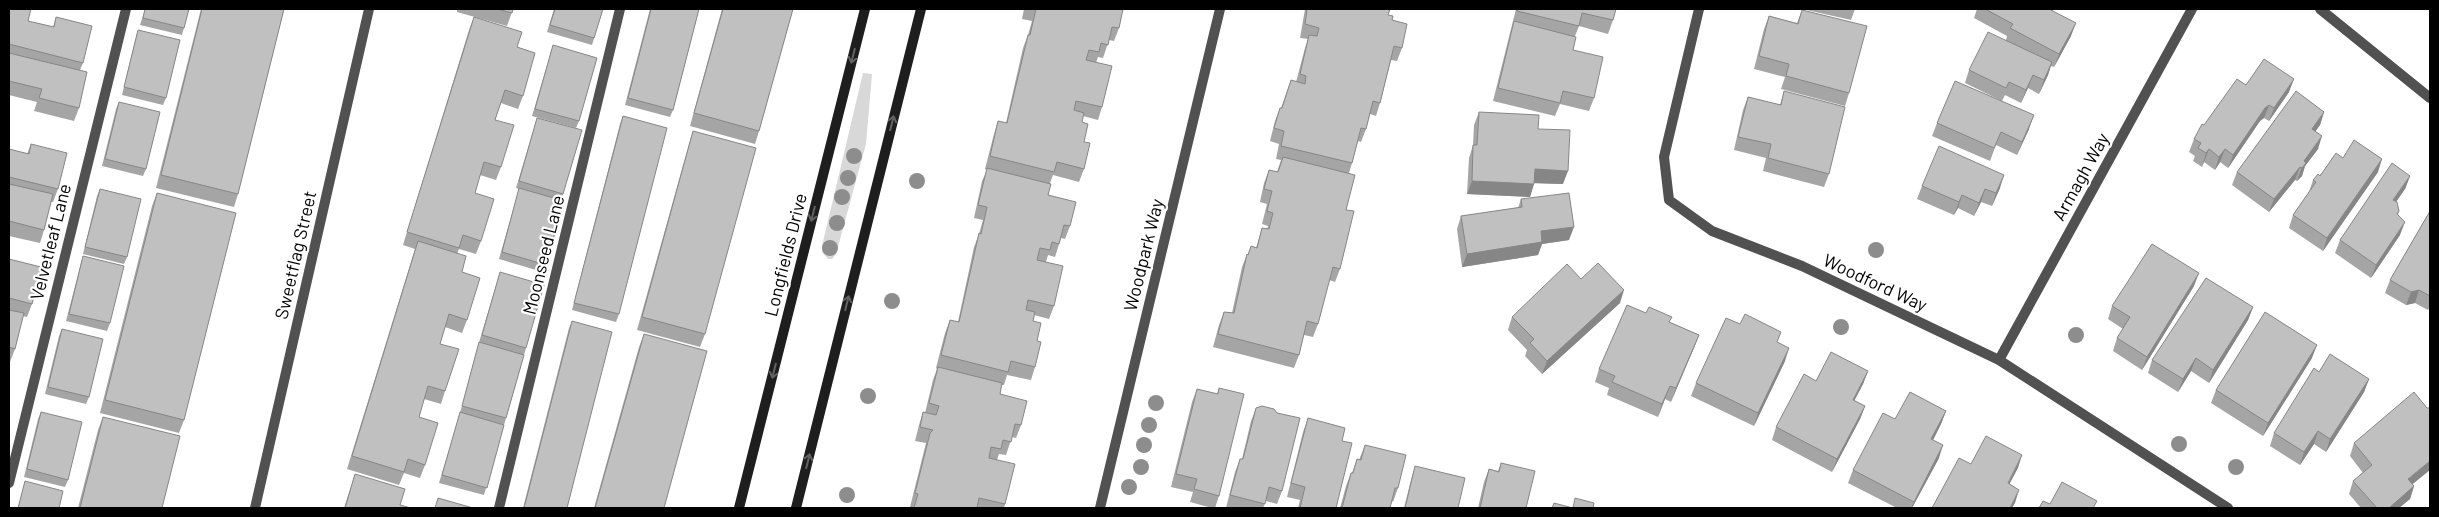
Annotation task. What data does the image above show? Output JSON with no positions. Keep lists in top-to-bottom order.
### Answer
{
  "streets": {
    "street": [
      "Armagh Way",
      "Velvetleaf Lane",
      "Sweetflag Street",
      "Moonseed Lane",
      "Longfields Drive",
      "Woodpark Way",
      "Woodford Way"
    ]
  },
  "crossings": [
    ["Armagh Way", "Woodford Way"]
  ]
}
